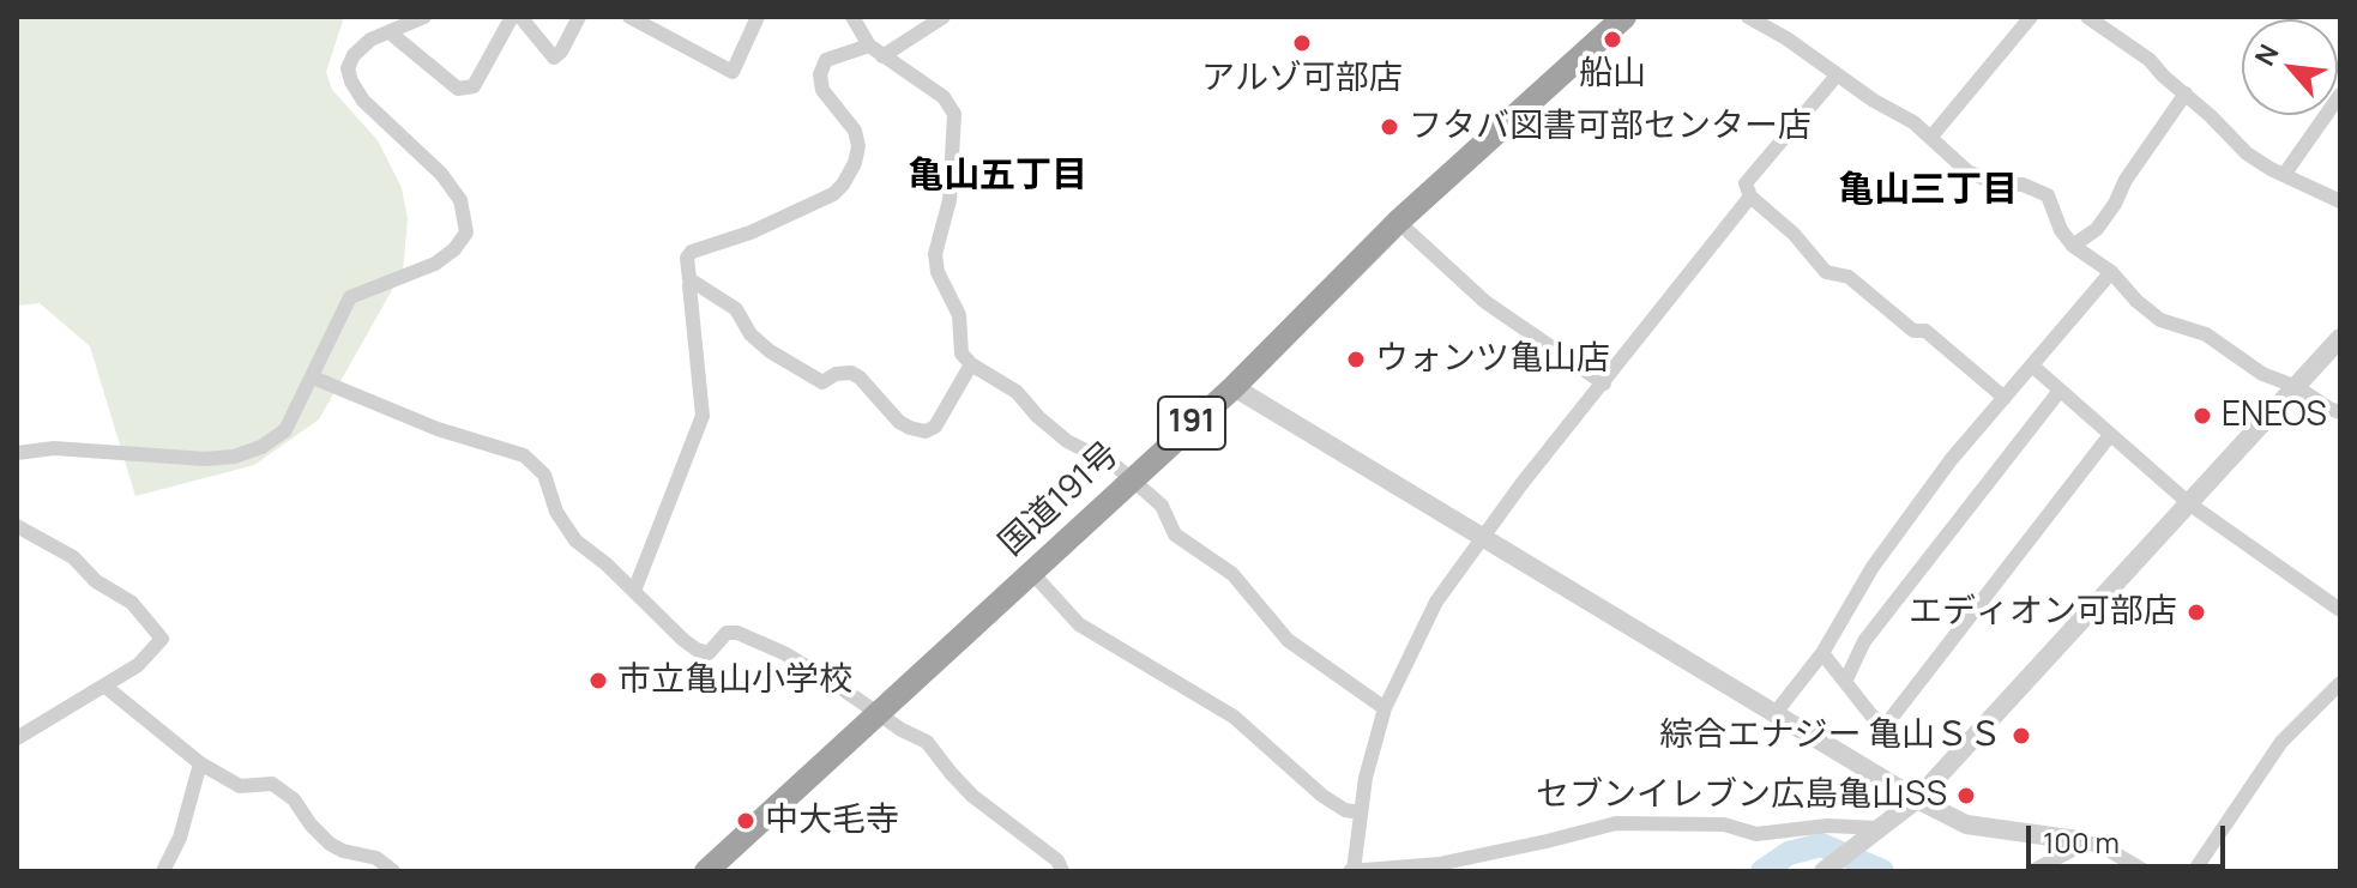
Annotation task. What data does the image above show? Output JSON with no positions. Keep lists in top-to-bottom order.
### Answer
{
  "streets": {
    "highway": ["191", "国道191号"]
  },
  "districts": ["亀山五丁目", "亀山三丁目"],
  "places": [
    "船山",
    "アルゾ可部店",
    "フタバ図書可部センター店",
    "ウォンツ亀山店",
    "ENEOS",
    "エディオン可部店",
    "市立亀山小学校",
    "綜合エナジー 亀山ＳＳ",
    "セブンイレブン広島亀山SS",
    "中大毛寺"
  ],
  "scale_bar": "100 m",
  "north": "top left"
}
